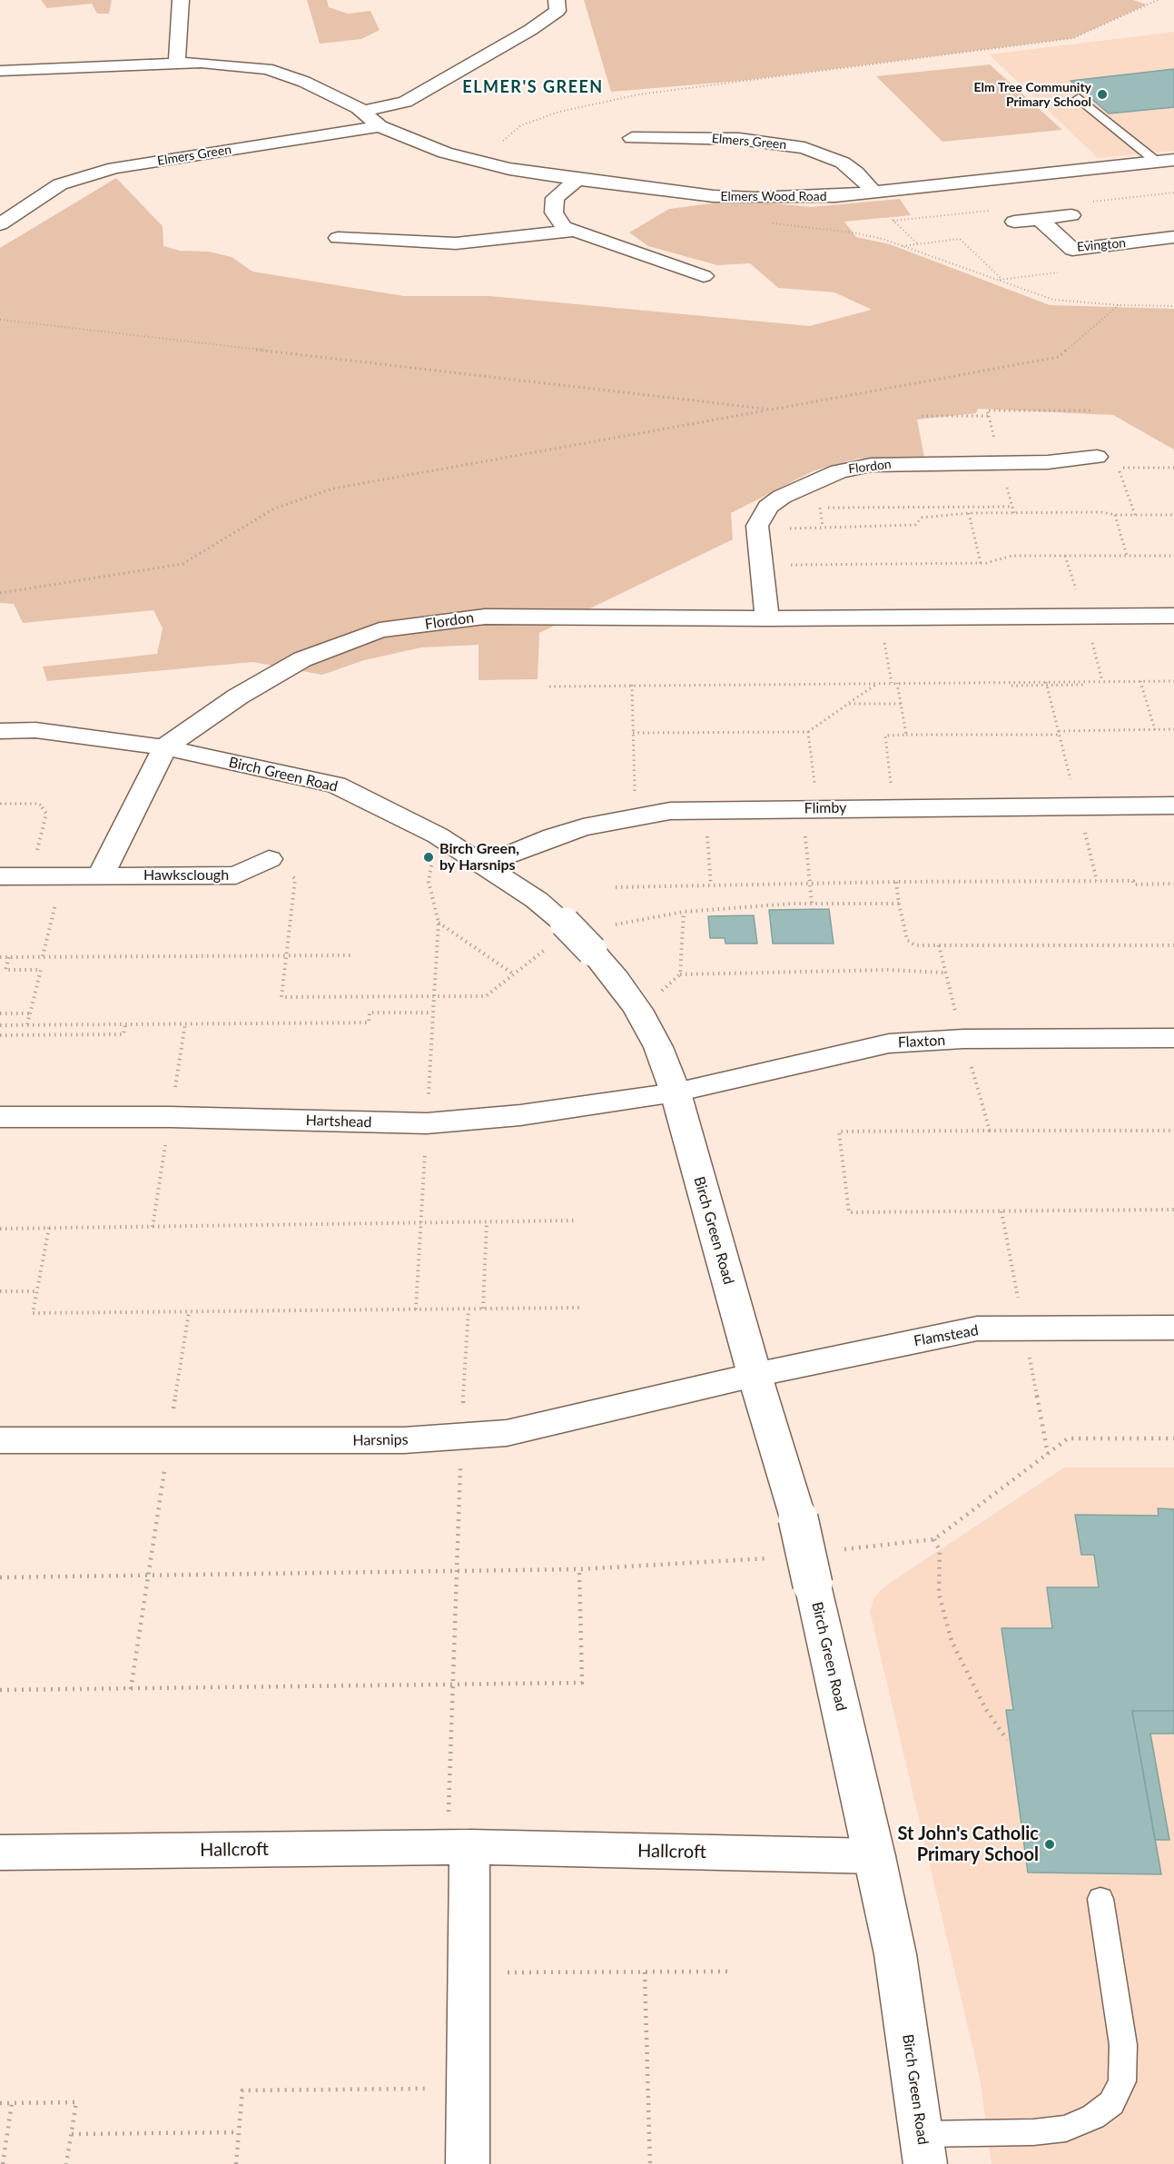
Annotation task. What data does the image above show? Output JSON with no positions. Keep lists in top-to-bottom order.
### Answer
{
  "streets": {
    "street": [
      "Elmers Green",
      "Elmers Wood Road",
      "Evington",
      "Flordon",
      "Birch Green Road",
      "Flimby",
      "Hawksclough",
      "Flaxton",
      "Hartshead",
      "Flamstead",
      "Harsnips",
      "Hallcroft"
    ]
  },
  "crossings": [
    ["Elmers Green", "Elmers Wood Road"],
    ["Flordon", "Birch Green Road"],
    ["Birch Green Road", "Flimby"],
    ["Birch Green Road", "Flaxton"],
    ["Birch Green Road", "Hartshead"],
    ["Birch Green Road", "Flamstead"],
    ["Birch Green Road", "Harsnips"],
    ["Birch Green Road", "Hallcroft"],
    ["Flaxton", "Hartshead"],
    ["Flamstead", "Harsnips"]
  ],
  "districts": ["ELMER'S GREEN"],
  "places": ["Elm Tree Community Primary School", "Birch Green, by Harsnips", "St John's Catholic Primary School"]
}
